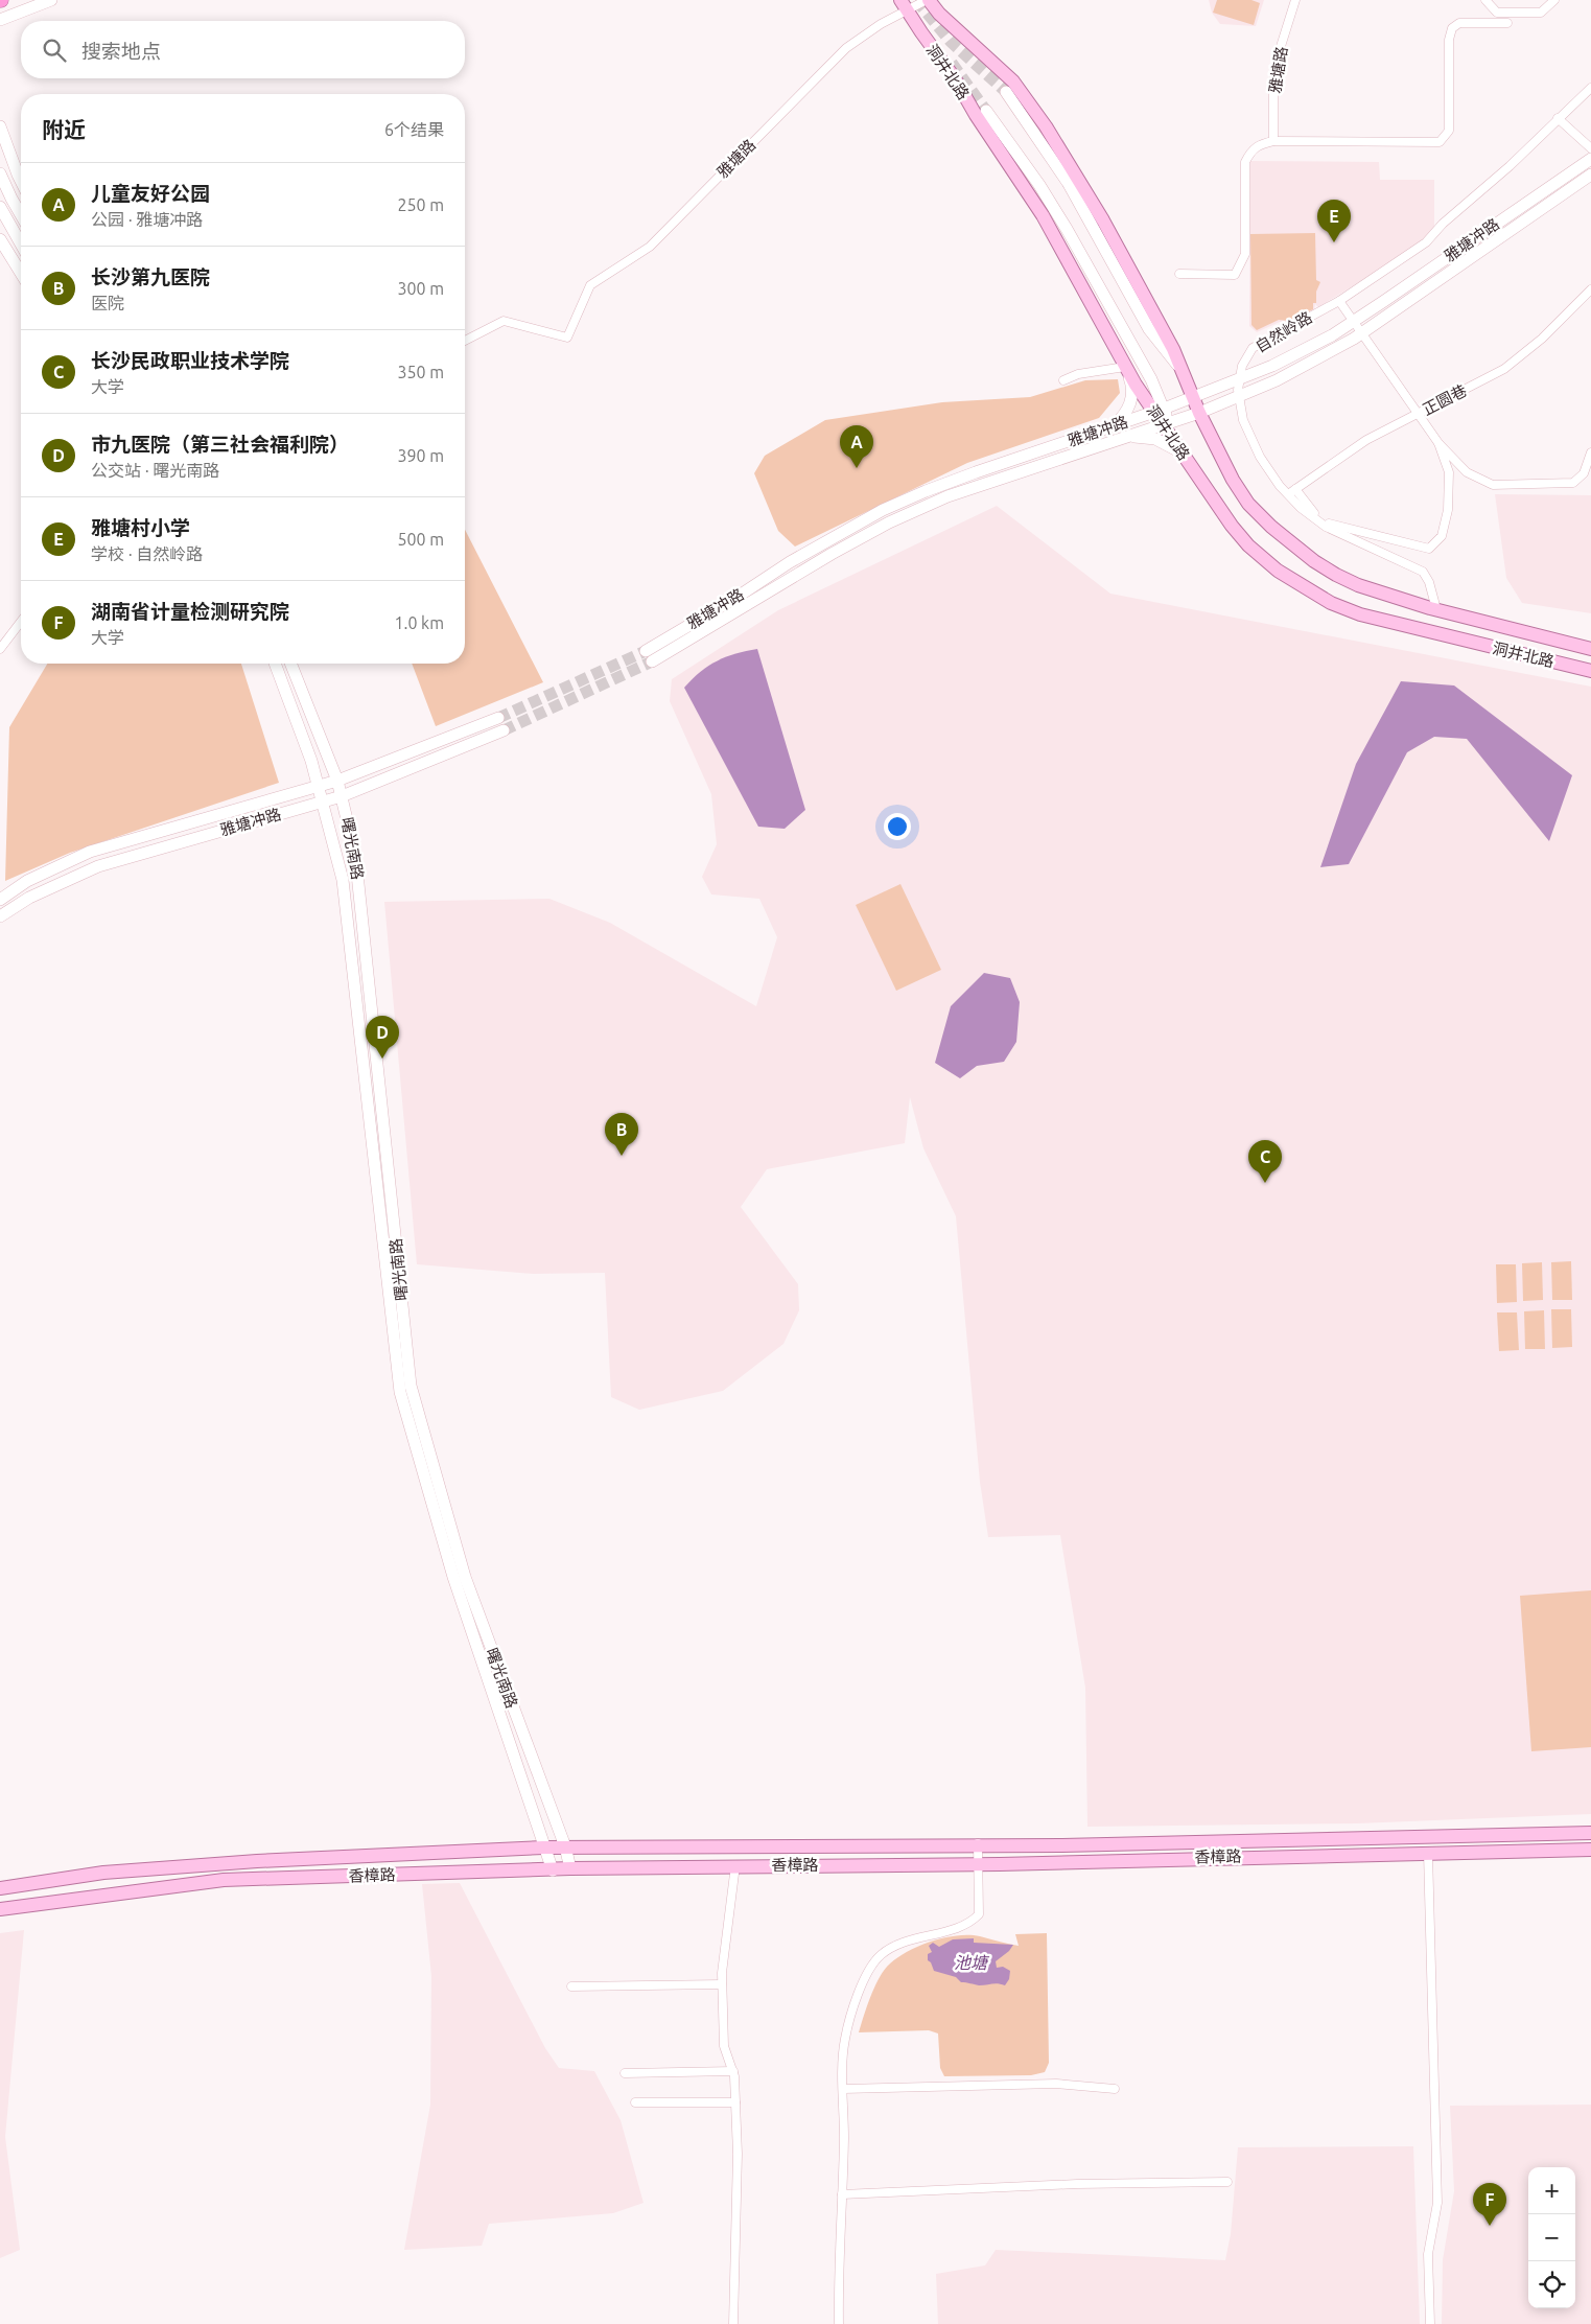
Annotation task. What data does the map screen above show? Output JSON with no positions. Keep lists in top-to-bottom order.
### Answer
{
  "streets": {
    "main road": [
      "洞井北路",
      "雅塘冲路",
      "曙光南路",
      "香樟路"
    ],
    "street": ["雅塘路", "自然岭路", "正圆巷"]
  },
  "crossings": [
    ["雅塘路", "洞井北路"],
    ["洞井北路", "雅塘冲路"],
    ["洞井北路", "自然岭路"],
    ["雅塘冲路", "自然岭路"],
    ["雅塘冲路", "曙光南路"],
    ["自然岭路", "正圆巷"],
    ["曙光南路", "香樟路"]
  ],
  "water": ["池塘"],
  "page": {
    "search": "搜索地点",
    "heading": ["附近", "6个结果"],
    "list": [
      {
        "mark": "A",
        "name": "儿童友好公园",
        "note": "公园 · 雅塘冲路",
        "value": "250 m"
      },
      {
        "mark": "B",
        "name": "长沙第九医院",
        "note": "医院",
        "value": "300 m"
      },
      {
        "mark": "C",
        "name": "长沙民政职业技术学院",
        "note": "大学",
        "value": "350 m"
      },
      {
        "mark": "D",
        "name": "市九医院（第三社会福利院）",
        "note": "公交站 · 曙光南路",
        "value": "390 m"
      },
      {
        "mark": "E",
        "name": "雅塘村小学",
        "note": "学校 · 自然岭路",
        "value": "500 m"
      },
      {
        "mark": "F",
        "name": "湖南省计量检测研究院",
        "note": "大学",
        "value": "1.0 km"
      }
    ],
    "pins": [
      "E",
      "A",
      "D",
      "B",
      "C",
      "F"
    ],
    "map_buttons": ["+", "−"]
  }
}
